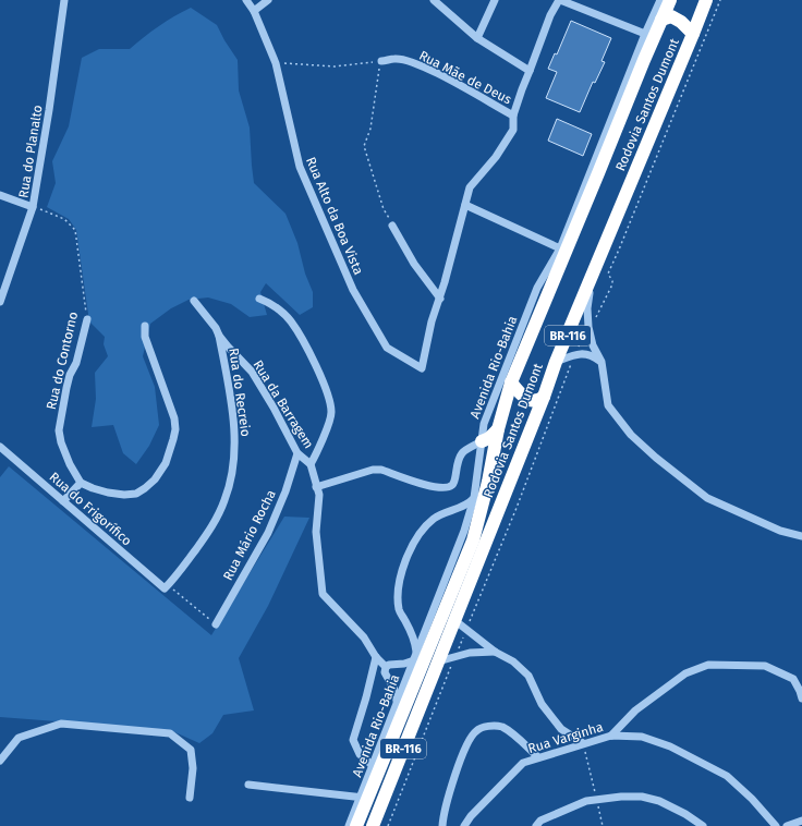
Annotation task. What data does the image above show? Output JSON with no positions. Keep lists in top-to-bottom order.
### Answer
{
  "streets": {
    "highway": ["Rodovia Santos Dumont", "BR-116"],
    "street": [
      "Rua Mãe de Deus",
      "Rua do Planalto",
      "Rua Alto da Boa Vista",
      "Rua do Contorno",
      "Avenida Rio-Bahia",
      "Rua do Recreio",
      "Rua da Barragem",
      "Rua do Frigorífico",
      "Rua Mário Rocha",
      "Rua Varginha"
    ]
  },
  "crossings": [
    ["Rodovia Santos Dumont", "Avenida Rio-Bahia"],
    ["Rua do Planalto", "Rua do Contorno"],
    ["Avenida Rio-Bahia", "Rua da Barragem"],
    ["Rua do Recreio", "Rua da Barragem"],
    ["Rua do Recreio", "Rua do Frigorífico"],
    ["Rua da Barragem", "Rua Mário Rocha"]
  ]
}
